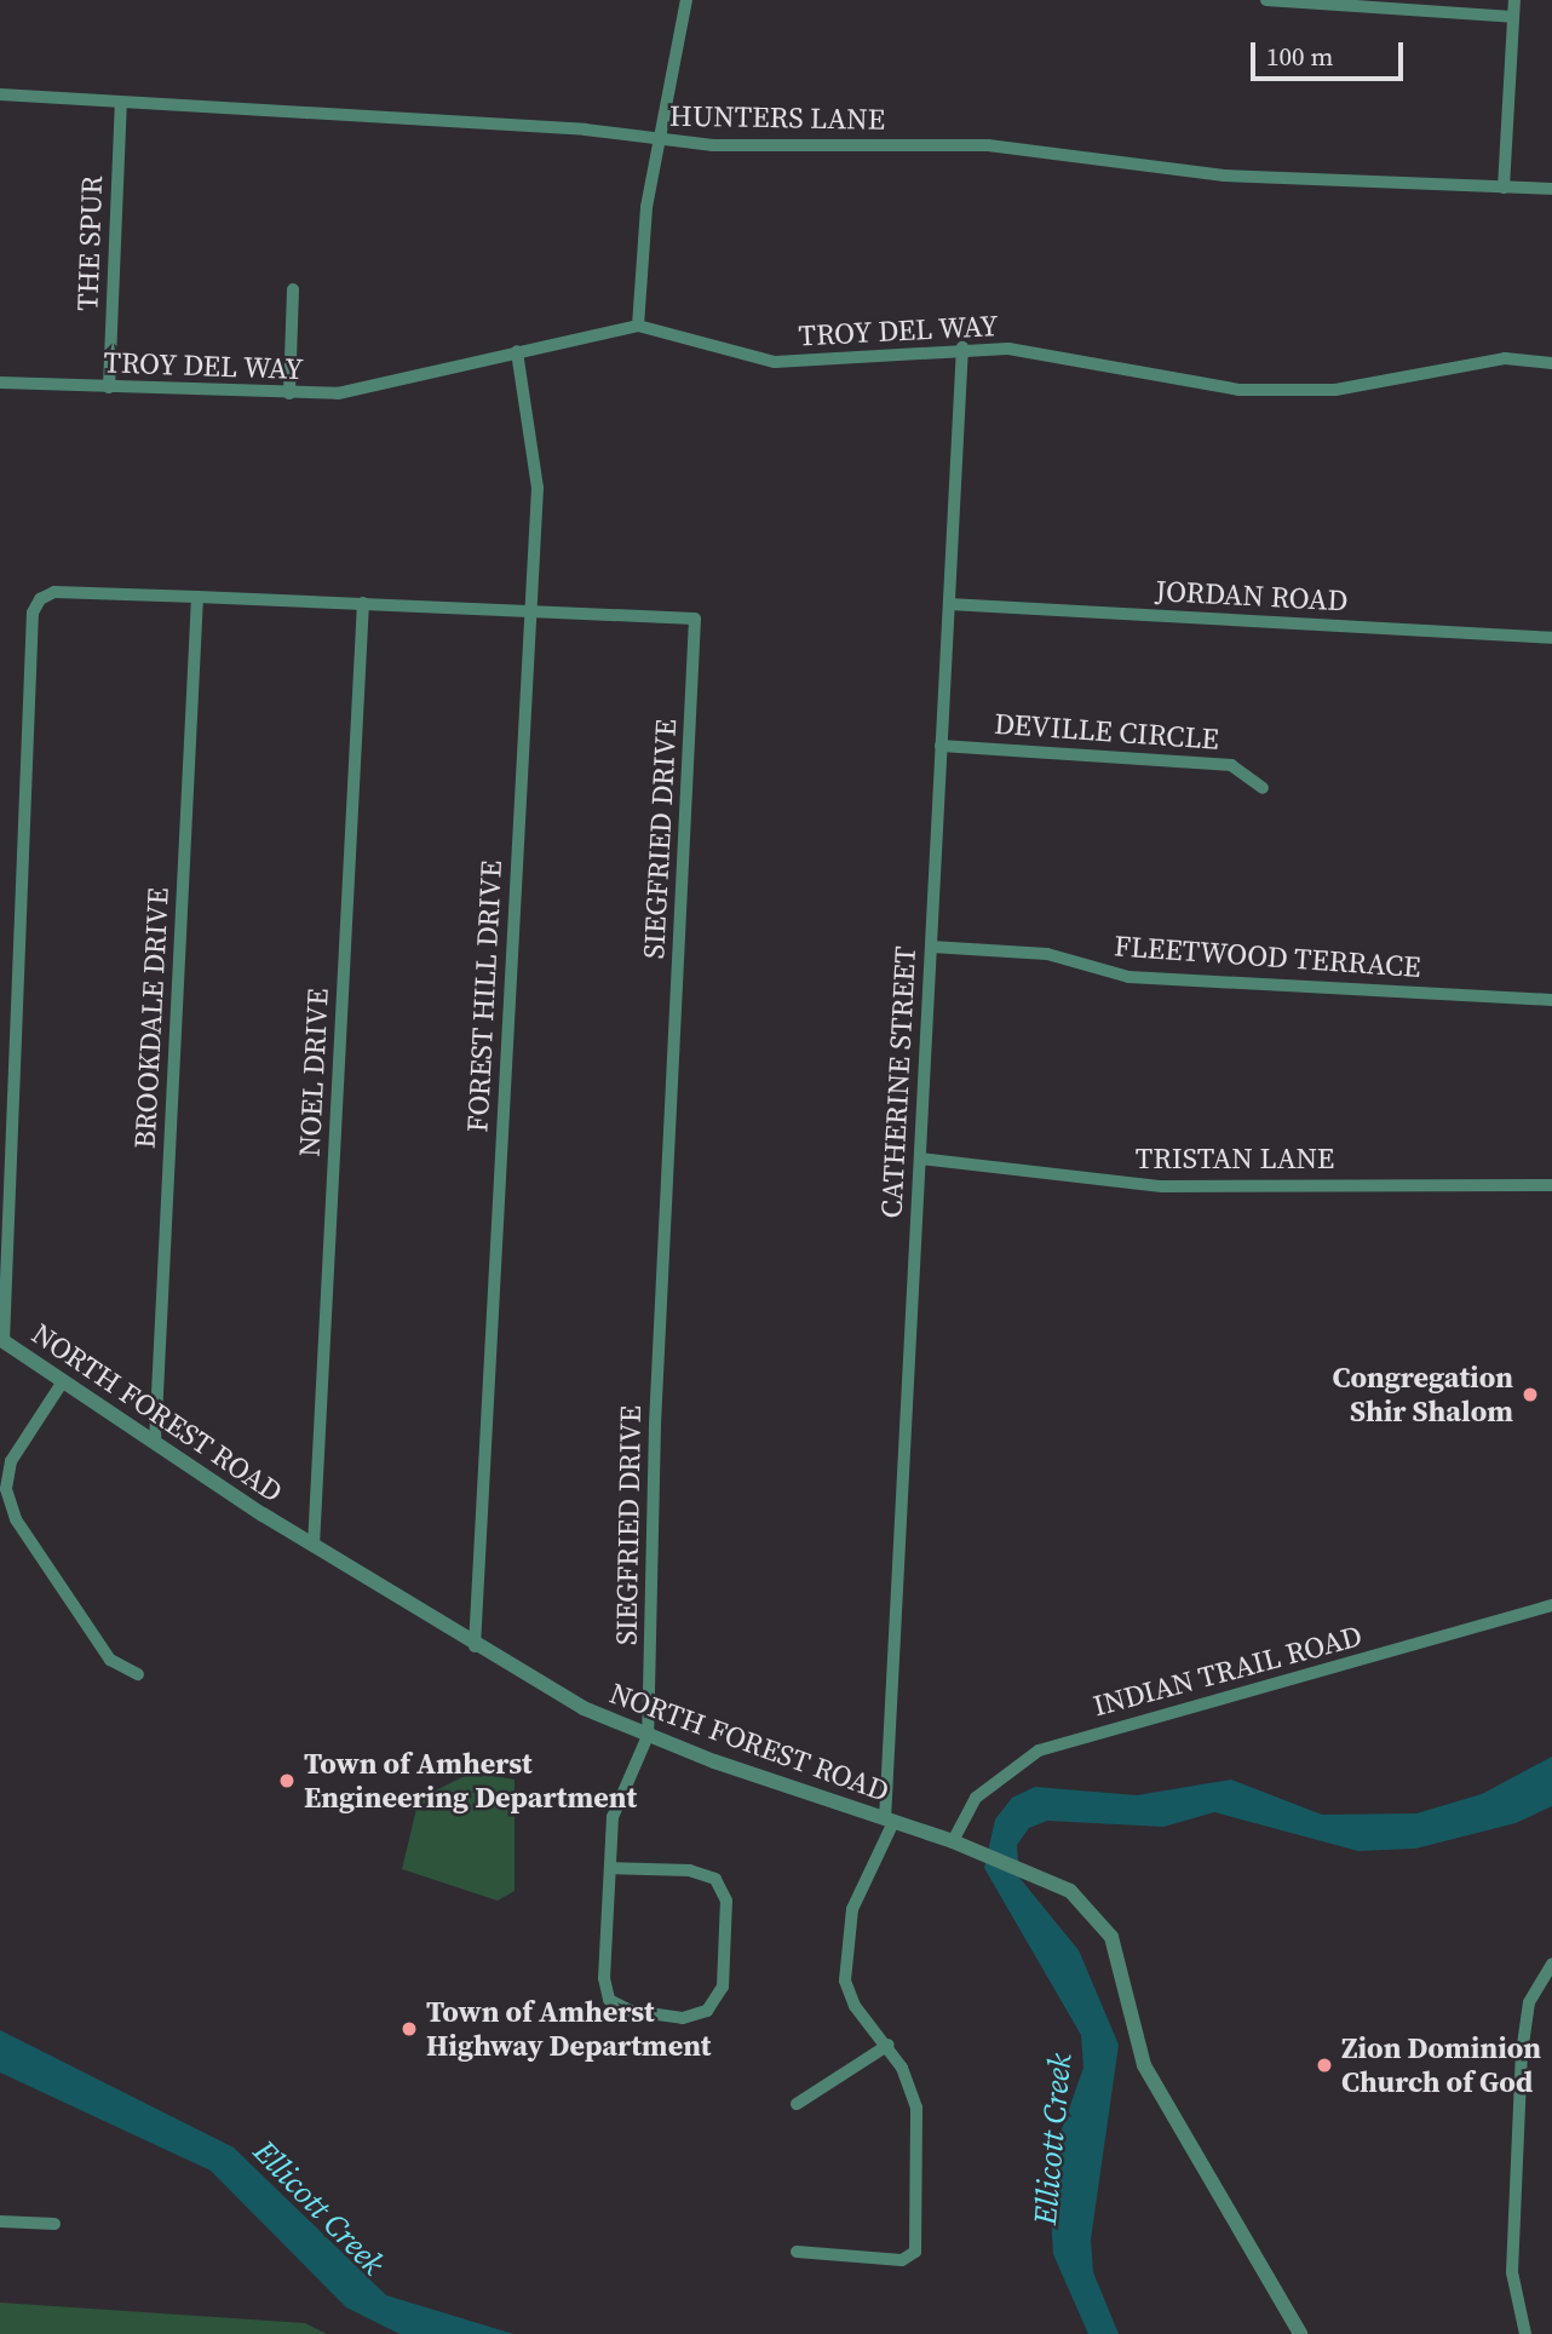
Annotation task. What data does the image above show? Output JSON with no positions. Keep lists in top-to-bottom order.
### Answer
{
  "streets": {
    "street": [
      "HUNTERS LANE",
      "THE SPUR",
      "TROY DEL WAY",
      "JORDAN ROAD",
      "DEVILLE CIRCLE",
      "SIEGFRIED DRIVE",
      "FLEETWOOD TERRACE",
      "FOREST HILL DRIVE",
      "BROOKDALE DRIVE",
      "NOEL DRIVE",
      "CATHERINE STREET",
      "TRISTAN LANE",
      "NORTH FOREST ROAD",
      "INDIAN TRAIL ROAD"
    ]
  },
  "crossings": [
    ["HUNTERS LANE", "THE SPUR"],
    ["THE SPUR", "TROY DEL WAY"],
    ["TROY DEL WAY", "FOREST HILL DRIVE"],
    ["TROY DEL WAY", "CATHERINE STREET"],
    ["JORDAN ROAD", "CATHERINE STREET"],
    ["DEVILLE CIRCLE", "CATHERINE STREET"],
    ["SIEGFRIED DRIVE", "FOREST HILL DRIVE"],
    ["SIEGFRIED DRIVE", "BROOKDALE DRIVE"],
    ["SIEGFRIED DRIVE", "NOEL DRIVE"],
    ["SIEGFRIED DRIVE", "NORTH FOREST ROAD"],
    ["FLEETWOOD TERRACE", "CATHERINE STREET"],
    ["FOREST HILL DRIVE", "NORTH FOREST ROAD"],
    ["BROOKDALE DRIVE", "NORTH FOREST ROAD"],
    ["NOEL DRIVE", "NORTH FOREST ROAD"],
    ["CATHERINE STREET", "TRISTAN LANE"],
    ["CATHERINE STREET", "NORTH FOREST ROAD"],
    ["NORTH FOREST ROAD", "INDIAN TRAIL ROAD"]
  ],
  "water": ["Ellicott Creek"],
  "places": [
    "Congregation Shir Shalom",
    "Town of Amherst Engineering Department",
    "Town of Amherst Highway Department",
    "Zion Dominion Church of God"
  ],
  "scale_bar": "100 m"
}
